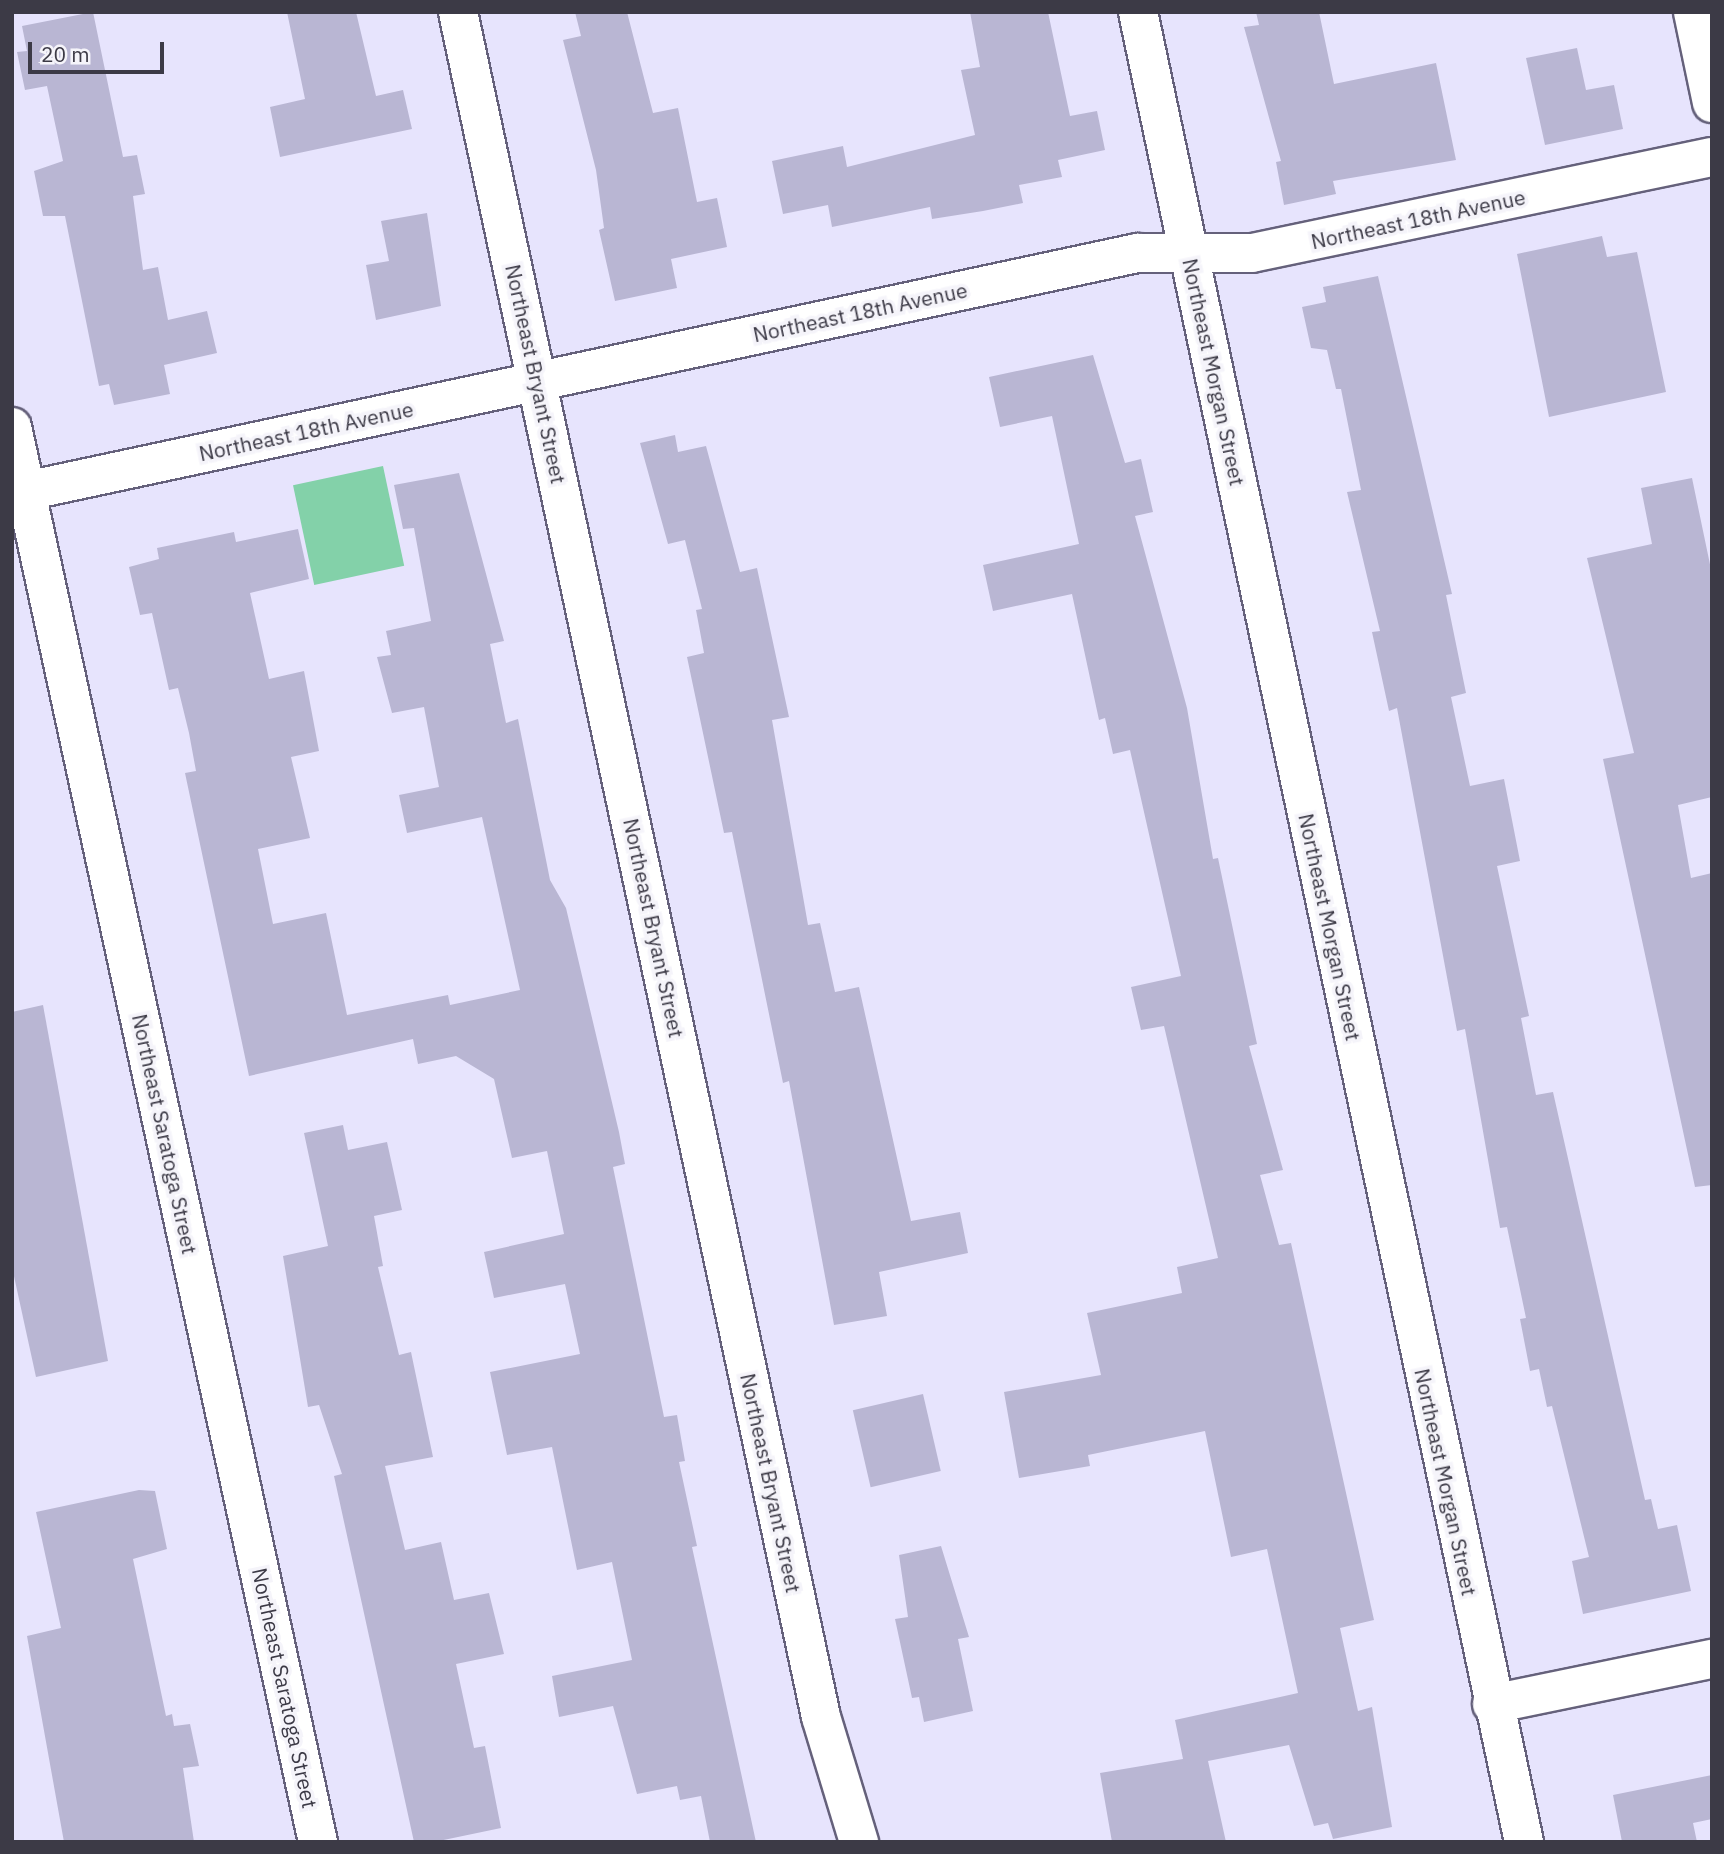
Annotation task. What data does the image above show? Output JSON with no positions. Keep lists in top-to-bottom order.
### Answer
{
  "streets": {
    "street": [
      "Northeast 18th Avenue",
      "Northeast Morgan Street",
      "Northeast Bryant Street",
      "Northeast Saratoga Street"
    ]
  },
  "crossings": [
    ["Northeast 18th Avenue", "Northeast Morgan Street"],
    ["Northeast 18th Avenue", "Northeast Bryant Street"],
    ["Northeast 18th Avenue", "Northeast Saratoga Street"]
  ],
  "scale_bar": "20 m"
}
